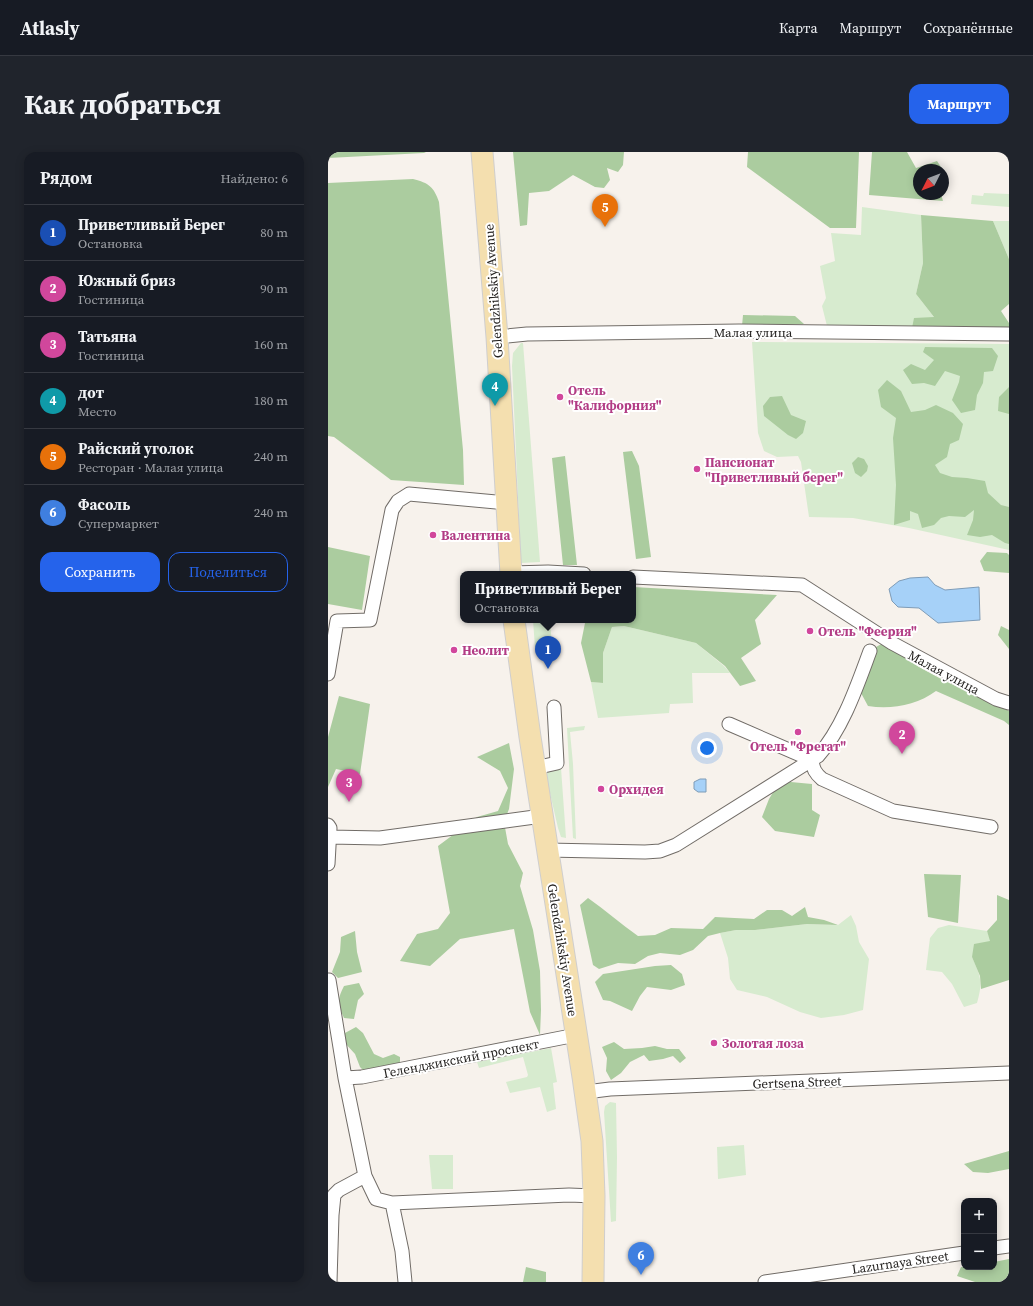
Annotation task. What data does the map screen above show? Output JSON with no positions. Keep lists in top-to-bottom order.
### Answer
{
  "streets": {
    "main road": ["Gelendzhikskiy Avenue"],
    "street": [
      "Малая улица",
      "Геленджикский проспект",
      "Gertsena Street",
      "Lazurnaya Street"
    ]
  },
  "crossings": [
    ["Gelendzhikskiy Avenue", "Малая улица"],
    ["Gelendzhikskiy Avenue", "Геленджикский проспект"],
    ["Gelendzhikskiy Avenue", "Gertsena Street"]
  ],
  "places": [
    "Отель \"Калифорния\"",
    "Пансионат \"Приветливый берег\"",
    "Валентина",
    "Отель \"Феерия\"",
    "Неолит",
    "Отель \"Фрегат\"",
    "Орхидея",
    "Золотая лоза"
  ],
  "north": "bottom left",
  "page": {
    "header": "Atlasly",
    "nav": ["Карта", "Маршрут", "Сохранённые"],
    "buttons": [
      "Маршрут",
      ["Сохранить", "Поделиться"]
    ],
    "title": "Как добраться",
    "heading": ["Рядом", "Найдено: 6"],
    "pins": [
      "5",
      "4",
      "1",
      "2",
      "3",
      "6"
    ],
    "list": [
      {
        "mark": "1",
        "name": "Приветливый Берег",
        "note": "Остановка",
        "value": "80 m"
      },
      {
        "mark": "2",
        "name": "Южный бриз",
        "note": "Гостиница",
        "value": "90 m"
      },
      {
        "mark": "3",
        "name": "Татьяна",
        "note": "Гостиница",
        "value": "160 m"
      },
      {
        "mark": "4",
        "name": "дот",
        "note": "Место",
        "value": "180 m"
      },
      {
        "mark": "5",
        "name": "Райский уголок",
        "note": "Ресторан · Малая улица",
        "value": "240 m"
      },
      {
        "mark": "6",
        "name": "Фасоль",
        "note": "Супермаркет",
        "value": "240 m"
      }
    ],
    "popup": ["Приветливый Берег", "Остановка"],
    "map_buttons": ["+", "−"]
  }
}
